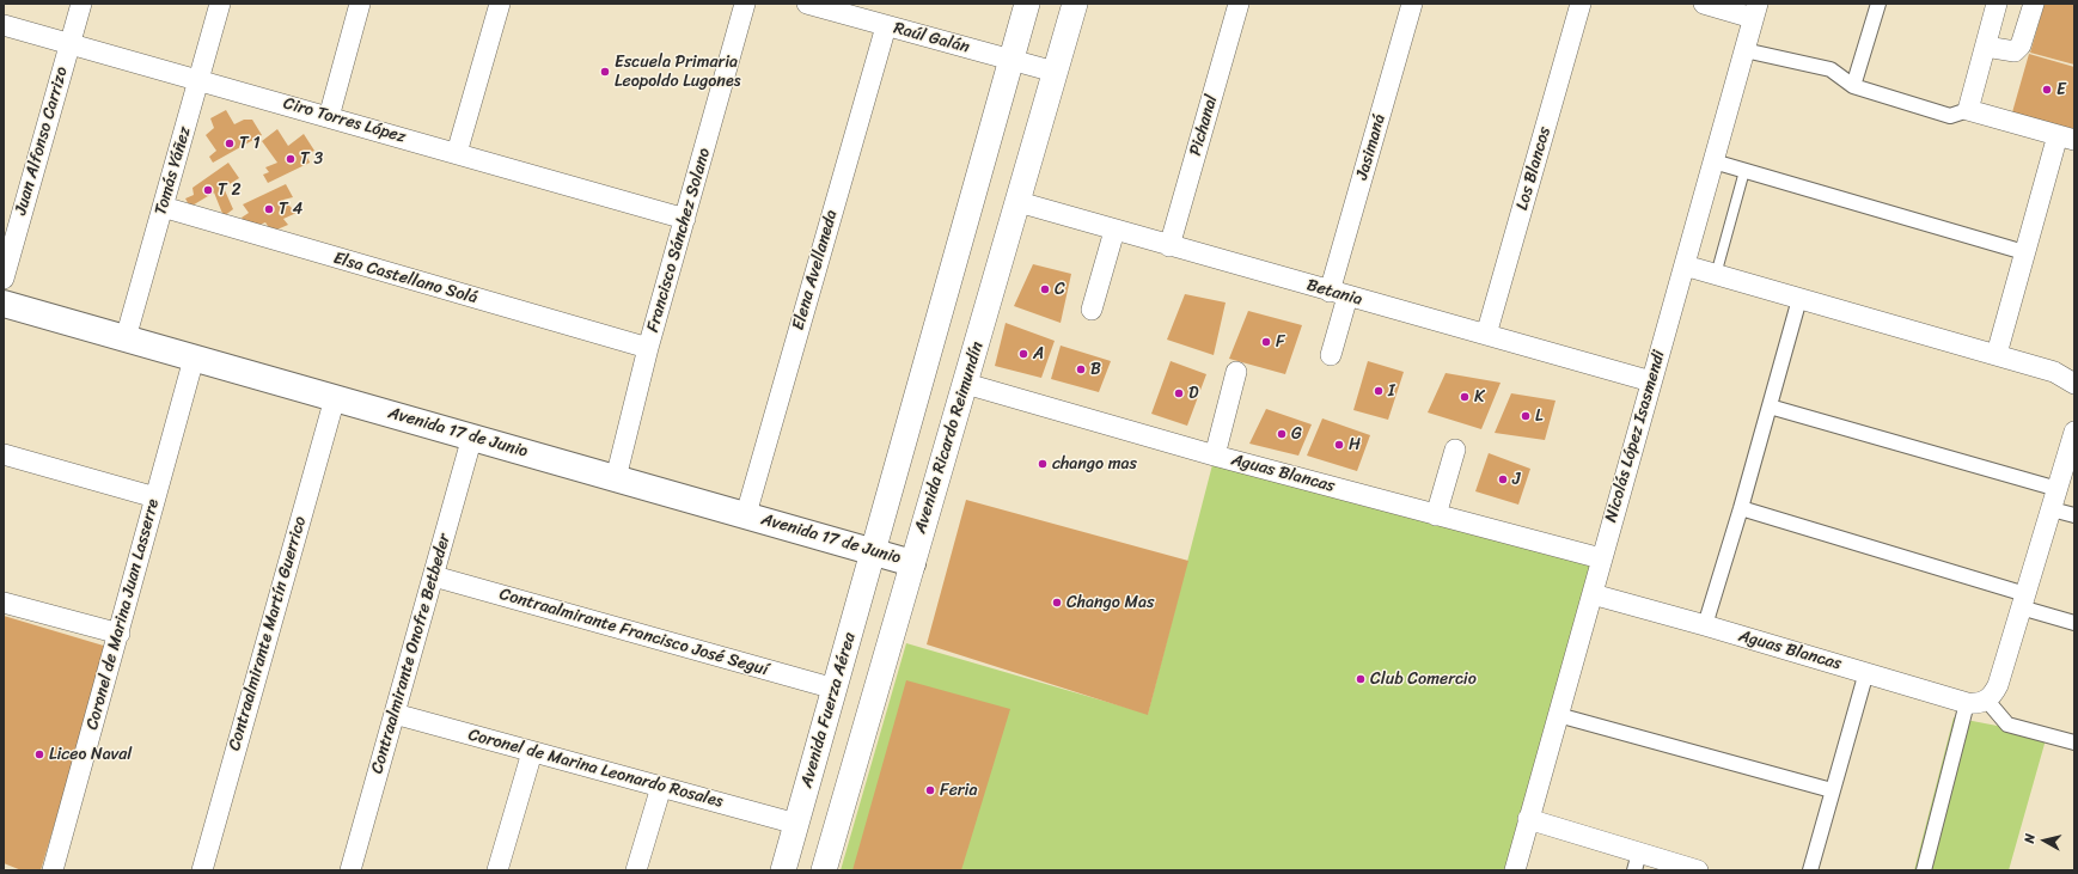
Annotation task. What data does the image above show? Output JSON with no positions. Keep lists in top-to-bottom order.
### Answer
{
  "streets": {
    "main road": ["Avenida 17 de Junio"],
    "street": [
      "Raúl Galán",
      "Ciro Torres López",
      "Pichanal",
      "Juan Alfonso Carrizo",
      "Jasimaná",
      "Los Blancos",
      "Tomás Yáñez",
      "Francisco Sánchez Solano",
      "Elena Avellaneda",
      "Elsa Castellano Solá",
      "Betania",
      "Nicolás López Isasmendi",
      "Avenida Ricardo Reimundín",
      "Aguas Blancas",
      "Coronel de Marina Juan Lasserre",
      "Contraalmirante Francisco José Seguí",
      "Contraalmirante Martín Guerrico",
      "Contraalmirante Onofre Betbeder",
      "Avenida Fuerza Aérea",
      "Coronel de Marina Leonardo Rosales"
    ]
  },
  "crossings": [
    ["Raúl Galán", "Elena Avellaneda"],
    ["Raúl Galán", "Avenida Ricardo Reimundín"],
    ["Ciro Torres López", "Juan Alfonso Carrizo"],
    ["Ciro Torres López", "Tomás Yáñez"],
    ["Ciro Torres López", "Francisco Sánchez Solano"],
    ["Pichanal", "Betania"],
    ["Jasimaná", "Betania"],
    ["Los Blancos", "Betania"],
    ["Tomás Yáñez", "Elsa Castellano Solá"],
    ["Tomás Yáñez", "Avenida 17 de Junio"],
    ["Francisco Sánchez Solano", "Elsa Castellano Solá"],
    ["Francisco Sánchez Solano", "Avenida 17 de Junio"],
    ["Elena Avellaneda", "Avenida 17 de Junio"],
    ["Betania", "Nicolás López Isasmendi"],
    ["Betania", "Avenida Ricardo Reimundín"],
    ["Avenida 17 de Junio", "Avenida Ricardo Reimundín"],
    ["Avenida 17 de Junio", "Coronel de Marina Juan Lasserre"],
    ["Avenida 17 de Junio", "Contraalmirante Martín Guerrico"],
    ["Avenida 17 de Junio", "Contraalmirante Onofre Betbeder"],
    ["Avenida 17 de Junio", "Avenida Fuerza Aérea"],
    ["Nicolás López Isasmendi", "Aguas Blancas"],
    ["Avenida Ricardo Reimundín", "Aguas Blancas"],
    ["Contraalmirante Francisco José Seguí", "Contraalmirante Onofre Betbeder"],
    ["Contraalmirante Francisco José Seguí", "Avenida Fuerza Aérea"],
    ["Contraalmirante Onofre Betbeder", "Coronel de Marina Leonardo Rosales"],
    ["Avenida Fuerza Aérea", "Coronel de Marina Leonardo Rosales"]
  ],
  "places": [
    "Escuela Primaria Leopoldo Lugones",
    "E",
    "T 1",
    "T 3",
    "T 2",
    "T 4",
    "C",
    "F",
    "A",
    "B",
    "I",
    "D",
    "K",
    "L",
    "G",
    "H",
    "chango mas",
    "J",
    "Chango Mas",
    "Club Comercio",
    "Liceo Naval",
    "Feria"
  ],
  "north": "left"
}
